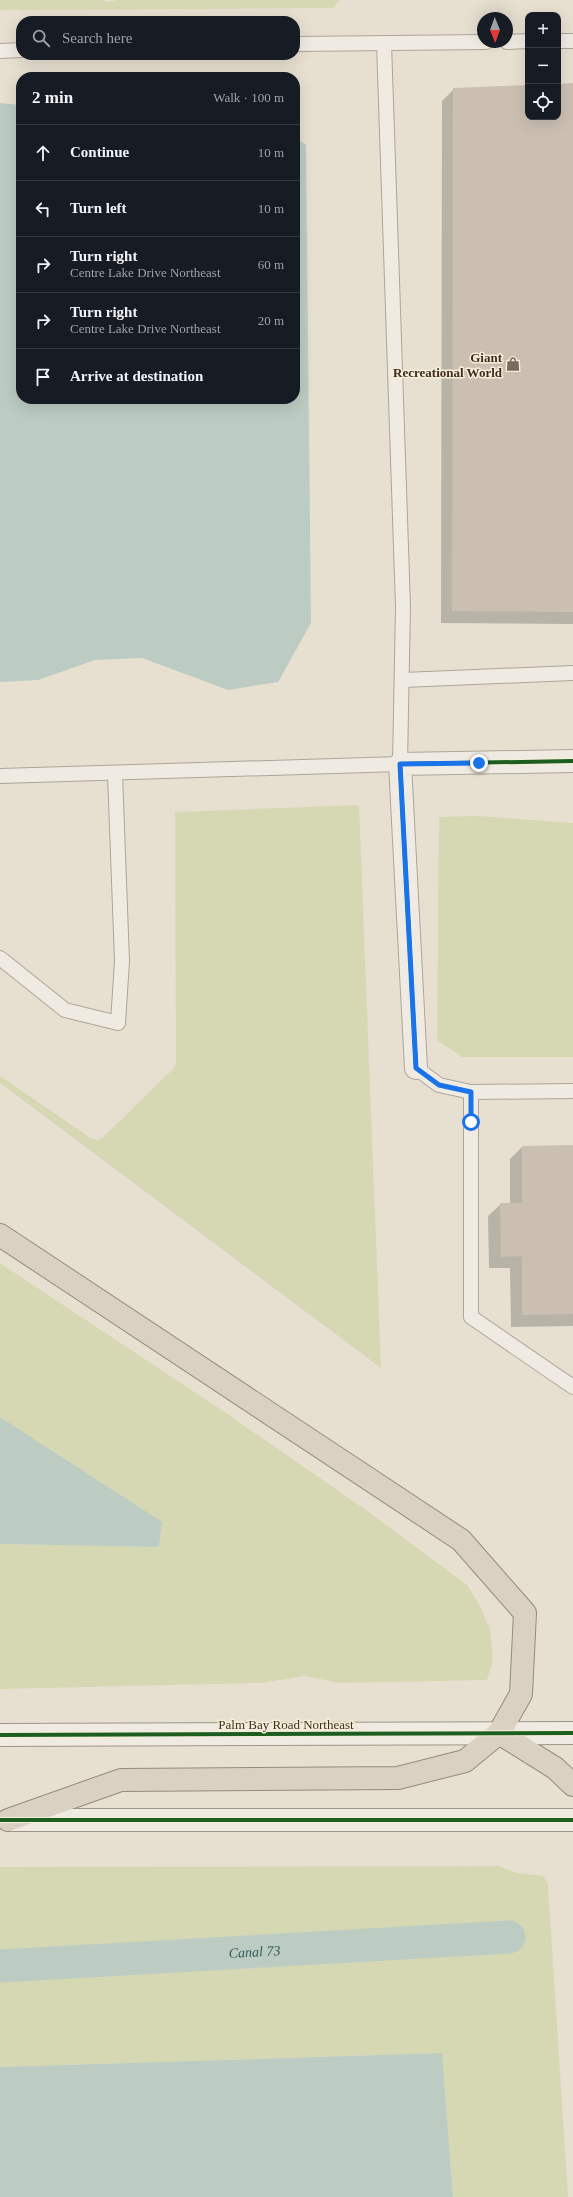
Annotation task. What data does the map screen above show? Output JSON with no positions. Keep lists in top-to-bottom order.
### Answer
{
  "streets": {
    "main road": ["Palm Bay Road Northeast"]
  },
  "water": ["Canal 73"],
  "places": {
    "shop": ["Giant Recreational World"]
  },
  "north": "bottom",
  "page": {
    "map_buttons": ["+", "−"],
    "search": "Search here",
    "heading": ["2 min", "Walk · 100 m"],
    "list": [
      ["Continue", "10 m"],
      ["Turn left", "10 m"],
      ["Turn right", "Centre Lake Drive Northeast", "60 m"],
      ["Turn right", "Centre Lake Drive Northeast", "20 m"],
      "Arrive at destination"
    ]
  }
}
